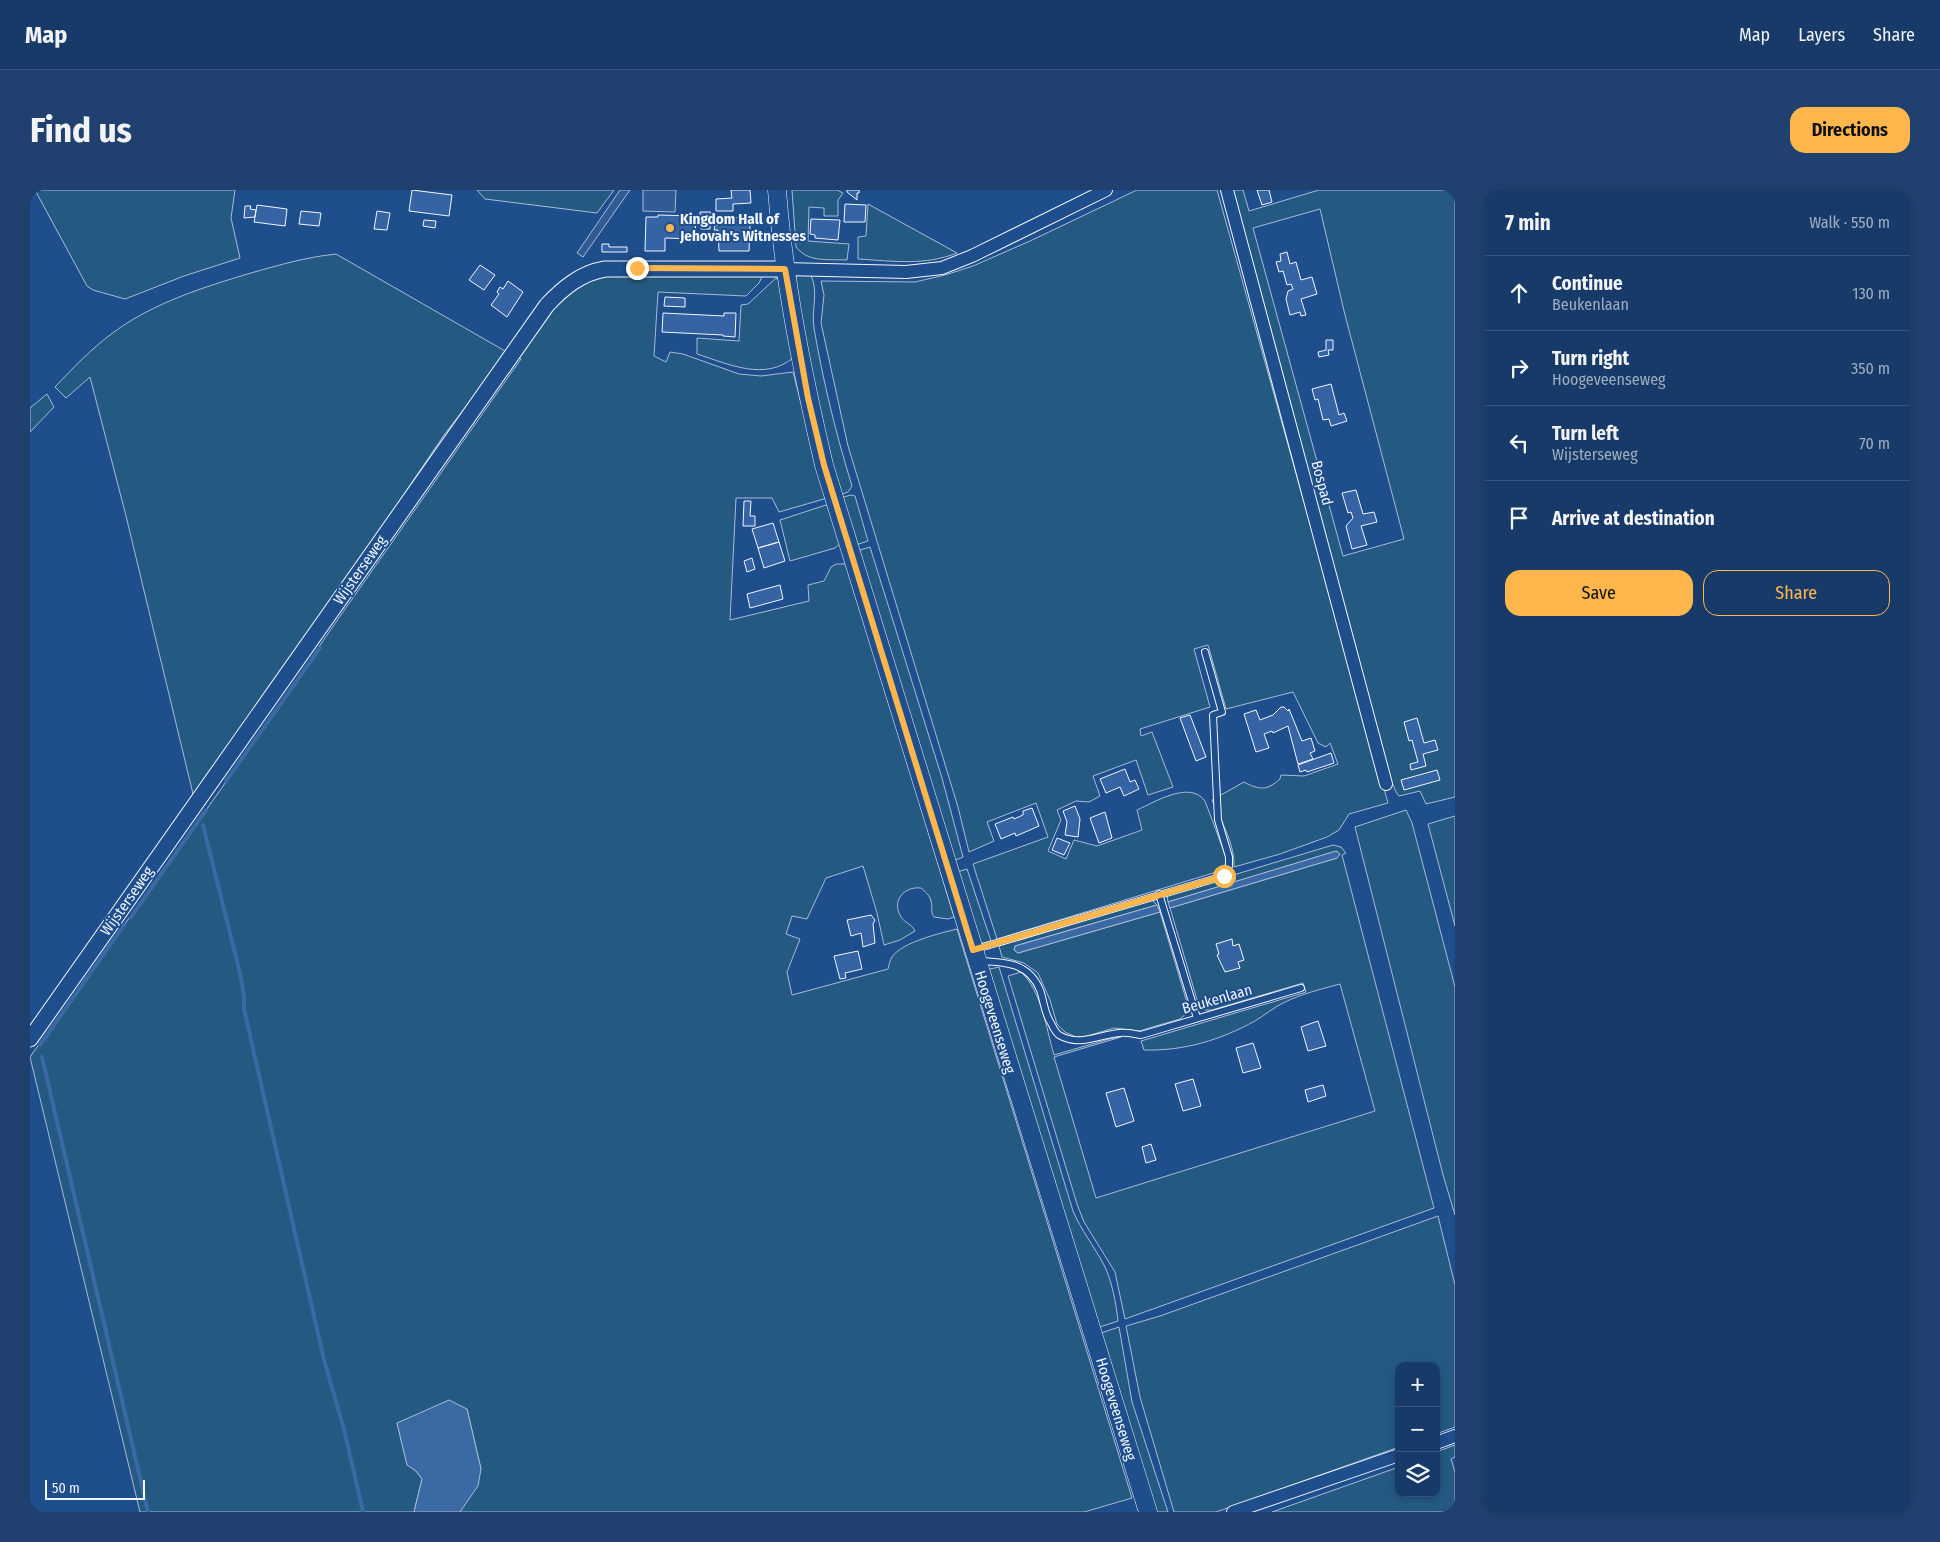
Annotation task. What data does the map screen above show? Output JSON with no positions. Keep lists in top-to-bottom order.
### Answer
{
  "streets": {
    "main road": ["Hoogeveenseweg"],
    "street": ["Bospad", "Wijsterseweg"],
    "lane": ["Beukenlaan"]
  },
  "crossings": [
    ["Wijsterseweg", "Hoogeveenseweg"],
    ["Beukenlaan", "Hoogeveenseweg"]
  ],
  "places": ["Kingdom Hall of Jehovah's Witnesses"],
  "scale_bar": "50 m",
  "page": {
    "header": "Map",
    "nav": ["Map", "Layers", "Share"],
    "buttons": [
      "Directions",
      ["Save", "Share"]
    ],
    "title": "Find us",
    "heading": ["7 min", "Walk · 550 m"],
    "list": [
      ["Continue", "Beukenlaan", "130 m"],
      ["Turn right", "Hoogeveenseweg", "350 m"],
      ["Turn left", "Wijsterseweg", "70 m"],
      "Arrive at destination"
    ],
    "map_buttons": ["+", "−"],
    "scale": "50 m"
  }
}
